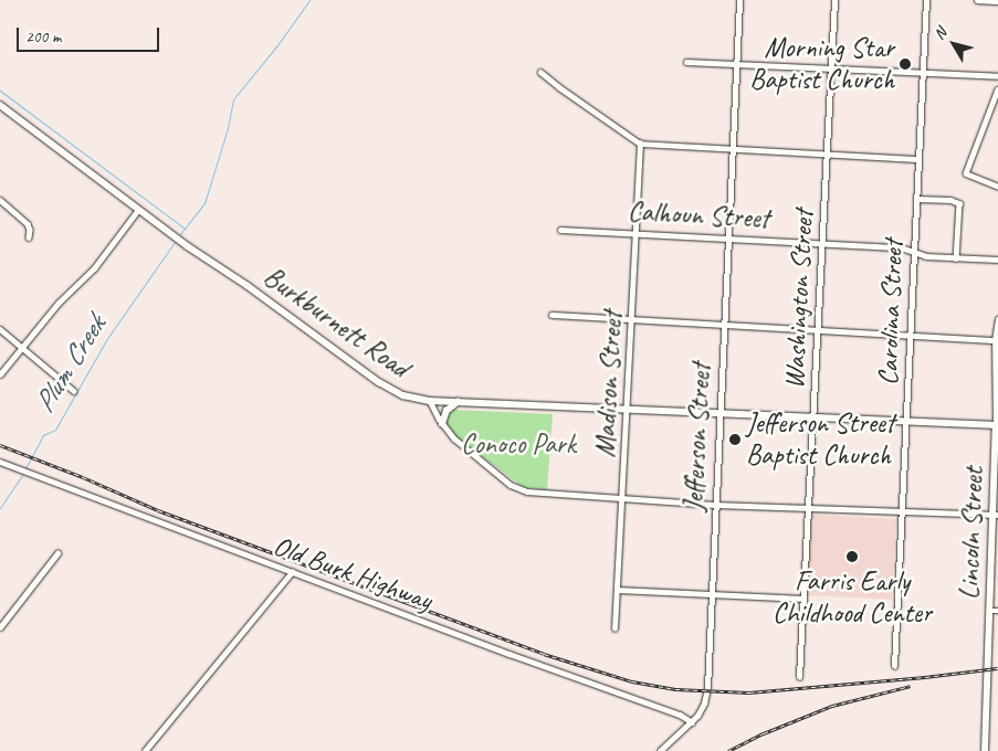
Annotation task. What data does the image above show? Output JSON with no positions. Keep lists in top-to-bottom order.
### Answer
{
  "streets": {
    "main road": ["Burkburnett Road", "Lincoln Street"],
    "street": [
      "Calhoun Street",
      "Washington Street",
      "Carolina Street",
      "Madison Street",
      "Jefferson Street",
      "Old Burk Highway"
    ]
  },
  "crossings": [
    ["Calhoun Street", "Washington Street"],
    ["Calhoun Street", "Carolina Street"],
    ["Calhoun Street", "Madison Street"],
    ["Calhoun Street", "Jefferson Street"],
    ["Washington Street", "Burkburnett Road"],
    ["Carolina Street", "Burkburnett Road"],
    ["Burkburnett Road", "Madison Street"],
    ["Burkburnett Road", "Jefferson Street"],
    ["Burkburnett Road", "Lincoln Street"],
    ["Jefferson Street", "Old Burk Highway"]
  ],
  "water": ["Plum Creek"],
  "parks": ["Conoco Park"],
  "places": ["Morning Star Baptist Church", "Jefferson Street Baptist Church", "Farris Early Childhood Center"],
  "scale_bar": "200 m",
  "north": "top left"
}
